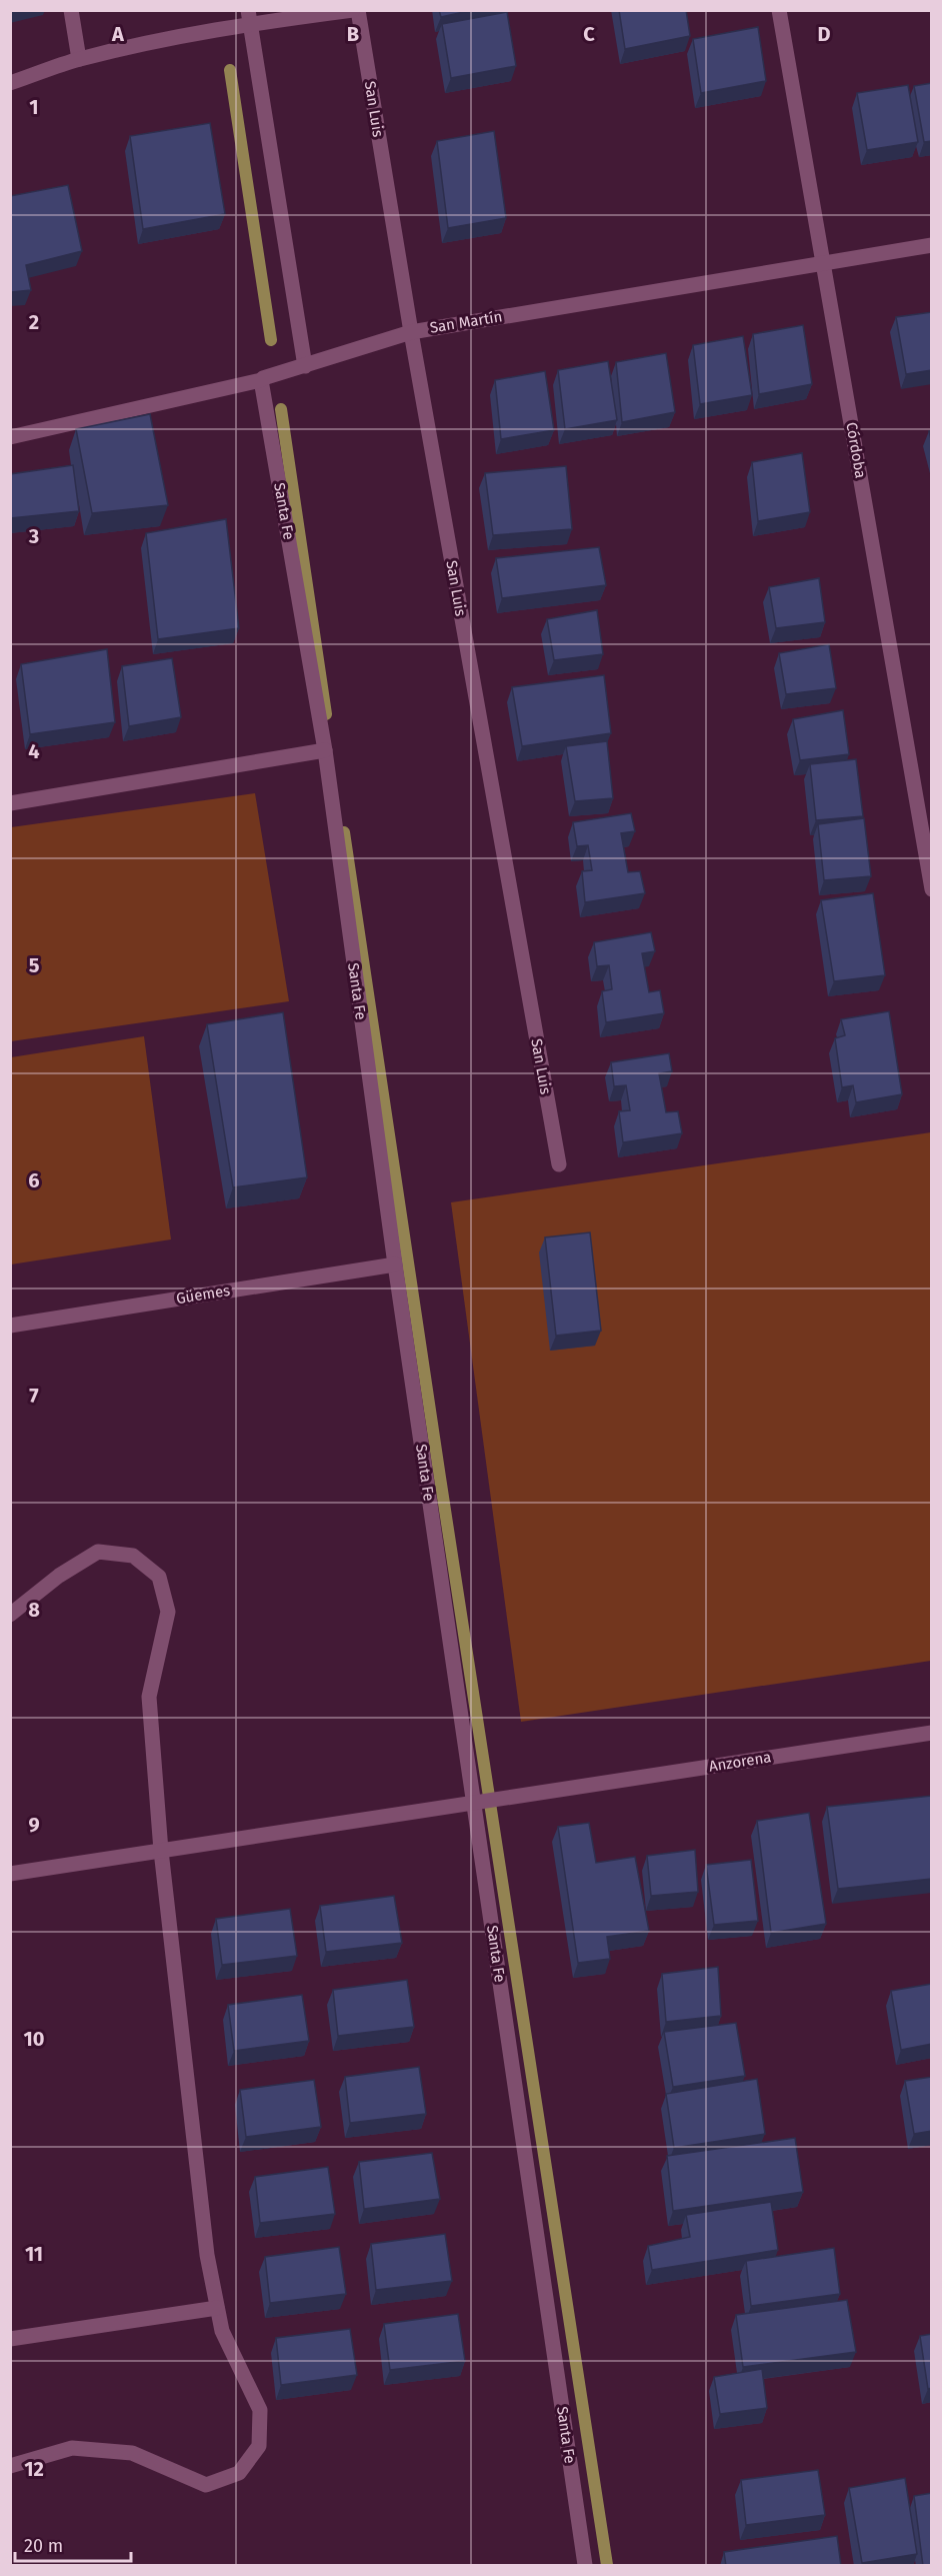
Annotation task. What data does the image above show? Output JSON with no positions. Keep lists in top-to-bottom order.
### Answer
{
  "streets": {
    "street": [
      "San Luis",
      "San Martín",
      "Córdoba",
      "Santa Fe",
      "Güemes",
      "Anzorena"
    ]
  },
  "crossings": [
    ["San Luis", "San Martín"],
    ["San Martín", "Córdoba"],
    ["San Martín", "Santa Fe"],
    ["Santa Fe", "Güemes"],
    ["Santa Fe", "Anzorena"]
  ],
  "scale_bar": "20 m",
  "grid": {
    "columns": [
      "A",
      "B",
      "C",
      "D"
    ],
    "rows": [
      "1",
      "2",
      "3",
      "4",
      "5",
      "6",
      "7",
      "8",
      "9",
      "10",
      "11",
      "12"
    ]
  }
}
